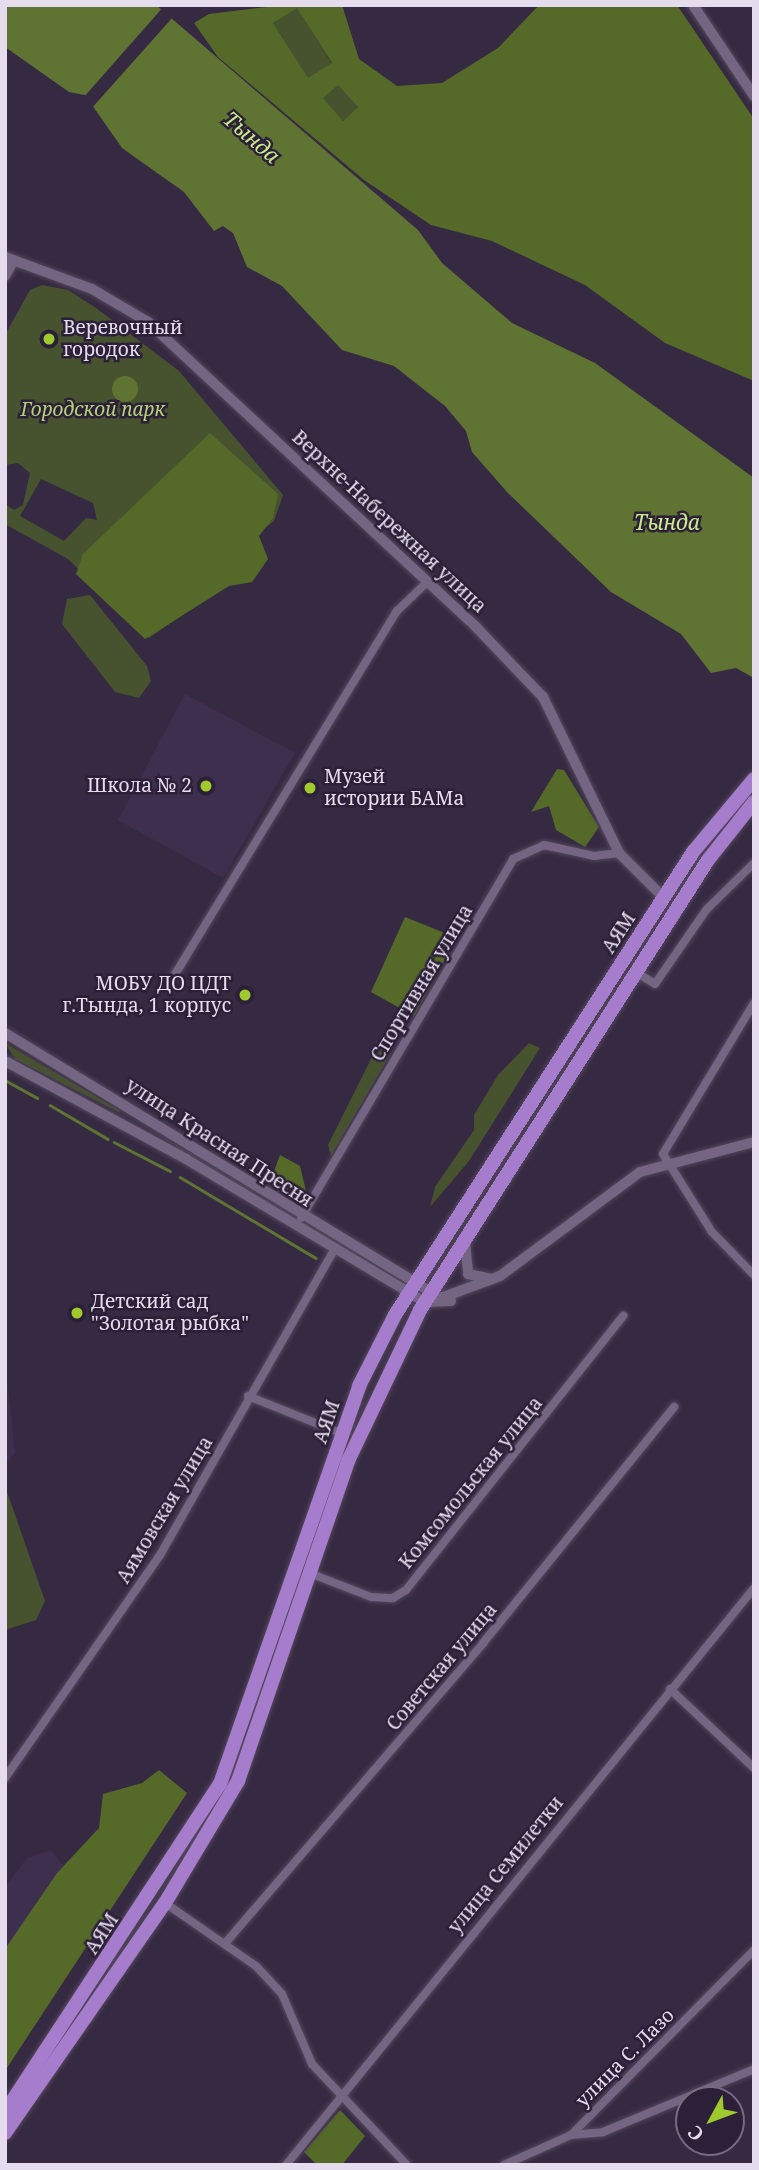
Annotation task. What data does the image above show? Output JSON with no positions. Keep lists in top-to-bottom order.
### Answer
{
  "streets": {
    "highway": ["АЯМ"],
    "street": [
      "Верхне-Набережная улица",
      "Спортивная улица",
      "улица Красная Пресня",
      "Комсомольская улица",
      "Аямовская улица",
      "Советская улица",
      "улица Семилетки",
      "улица С. Лазо"
    ]
  },
  "crossings": [
    ["Верхне-Набережная улица", "АЯМ"],
    ["Верхне-Набережная улица", "Спортивная улица"],
    ["АЯМ", "улица Красная Пресня"],
    ["АЯМ", "Комсомольская улица"],
    ["Спортивная улица", "улица Красная Пресня"],
    ["улица Красная Пресня", "Аямовская улица"]
  ],
  "water": ["Тында"],
  "parks": ["Городской парк"],
  "places": [
    "Веревочный городок",
    "Школа № 2",
    "Музей истории БАМа",
    "МОБУ ДО ЦДТ г.Тында, 1 корпус",
    "Детский сад \"Золотая рыбка\""
  ],
  "north": "bottom left"
}
